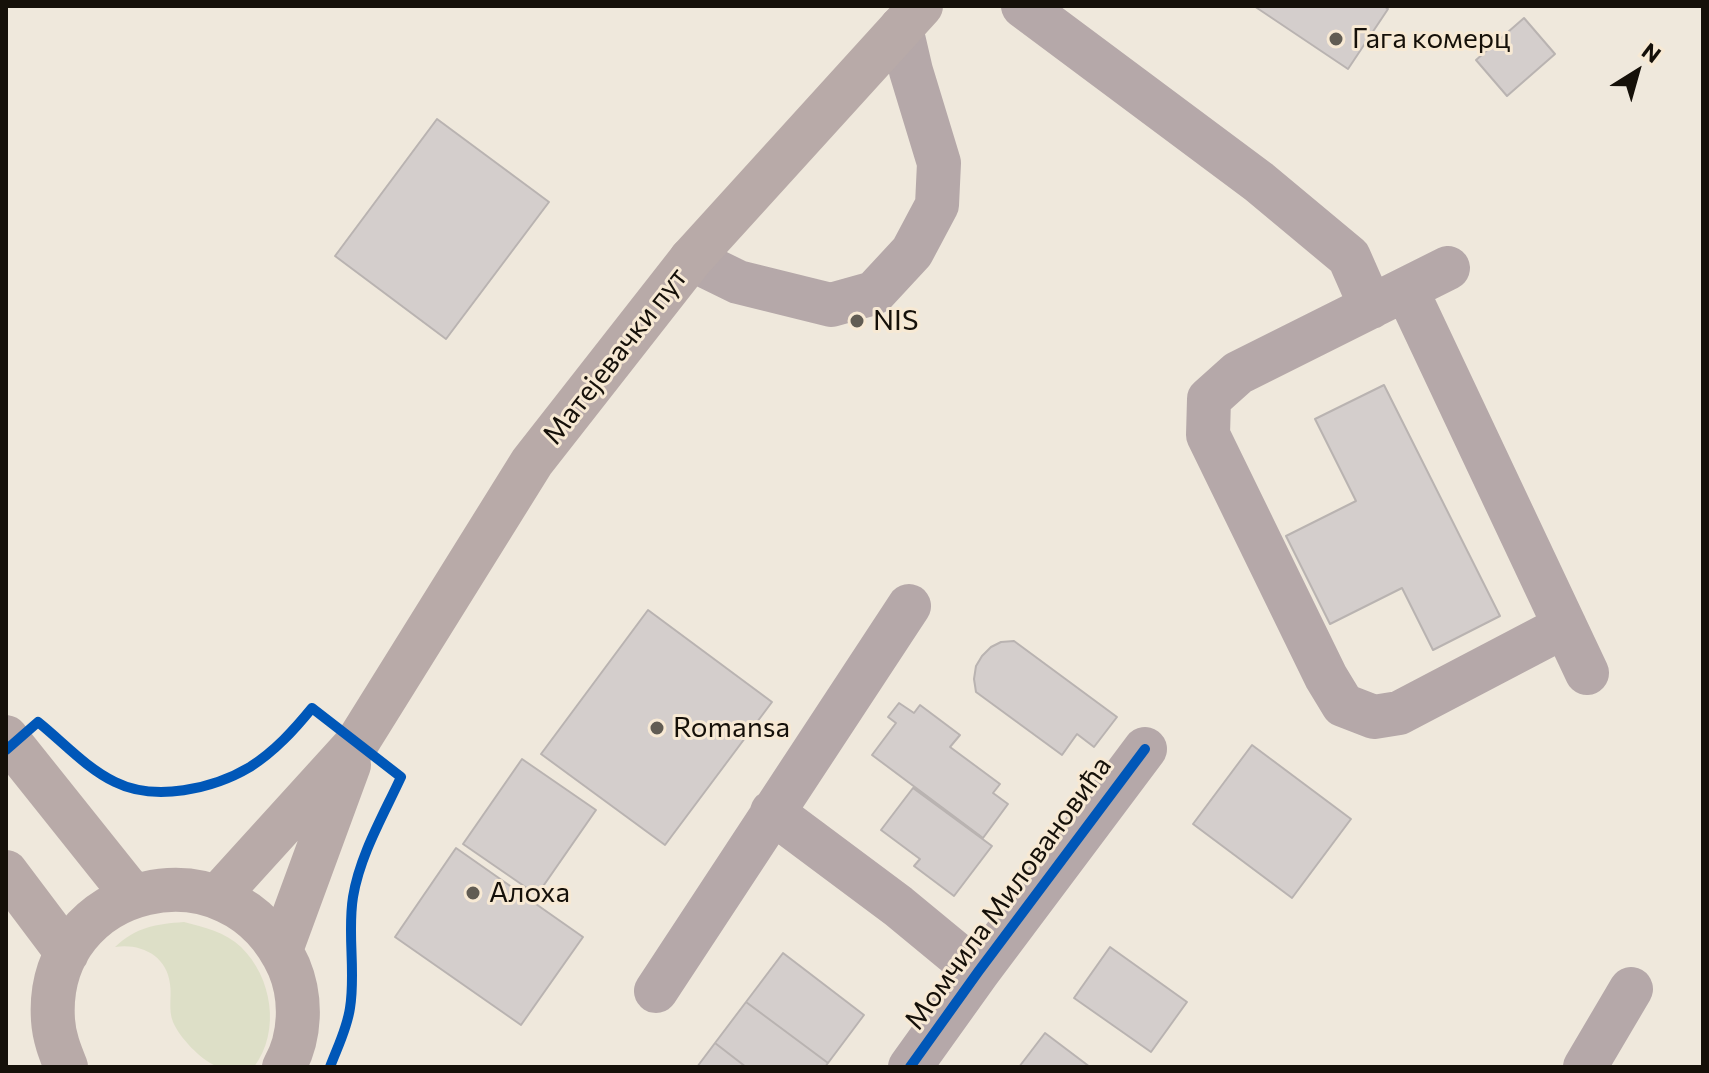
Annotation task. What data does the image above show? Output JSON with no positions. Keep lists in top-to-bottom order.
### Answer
{
  "streets": {
    "main road": ["Матејевачки пут"],
    "street": ["Момчила Миловановића"]
  },
  "places": [
    "Гага комерц",
    "NIS",
    "Romansa",
    "Алоха"
  ],
  "north": "top right"
}
